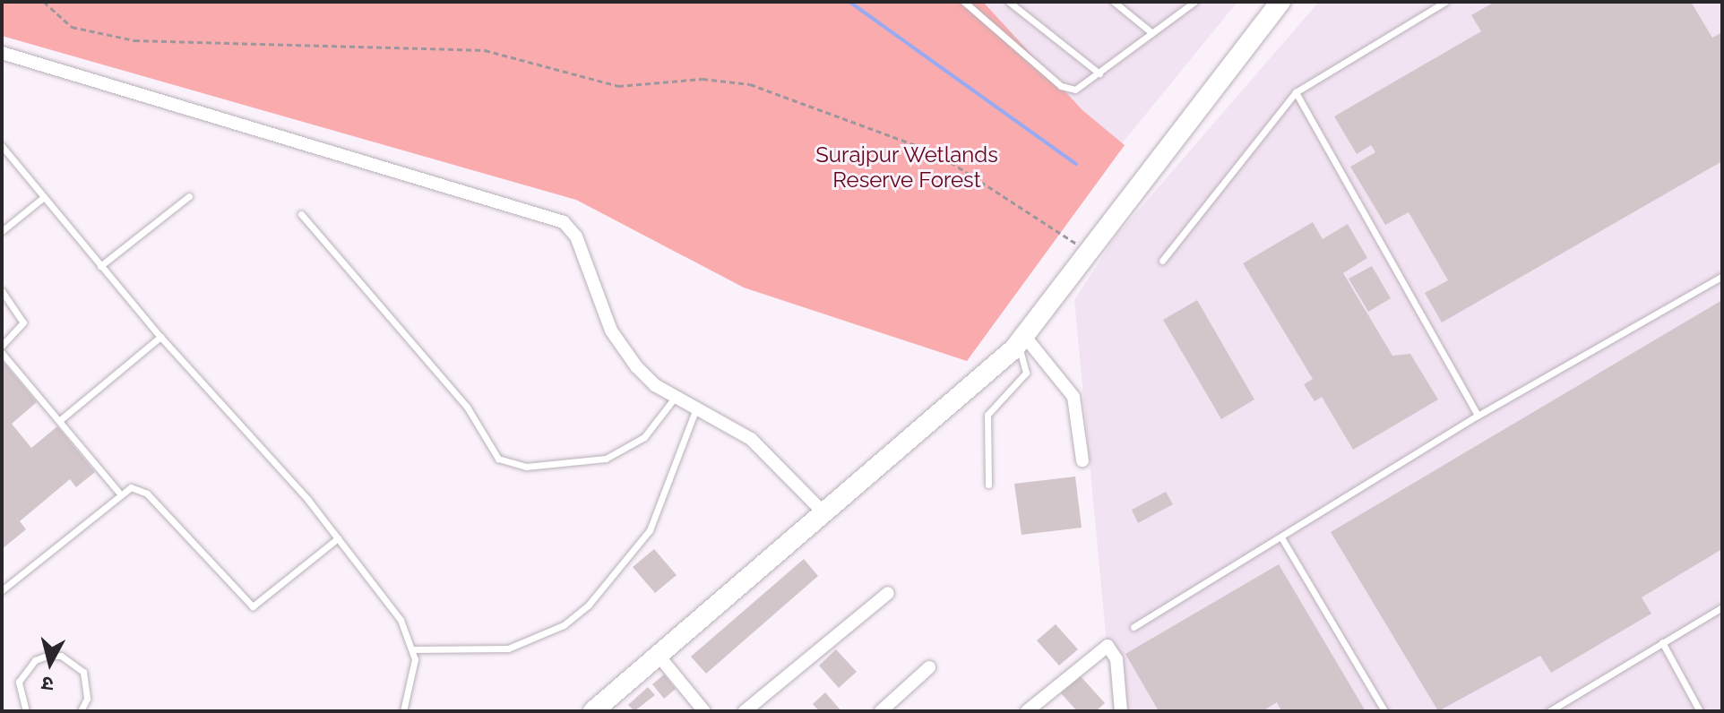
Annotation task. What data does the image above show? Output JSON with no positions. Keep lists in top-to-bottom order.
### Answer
{
  "parks": ["Surajpur Wetlands Reserve Forest"],
  "north": "bottom"
}
